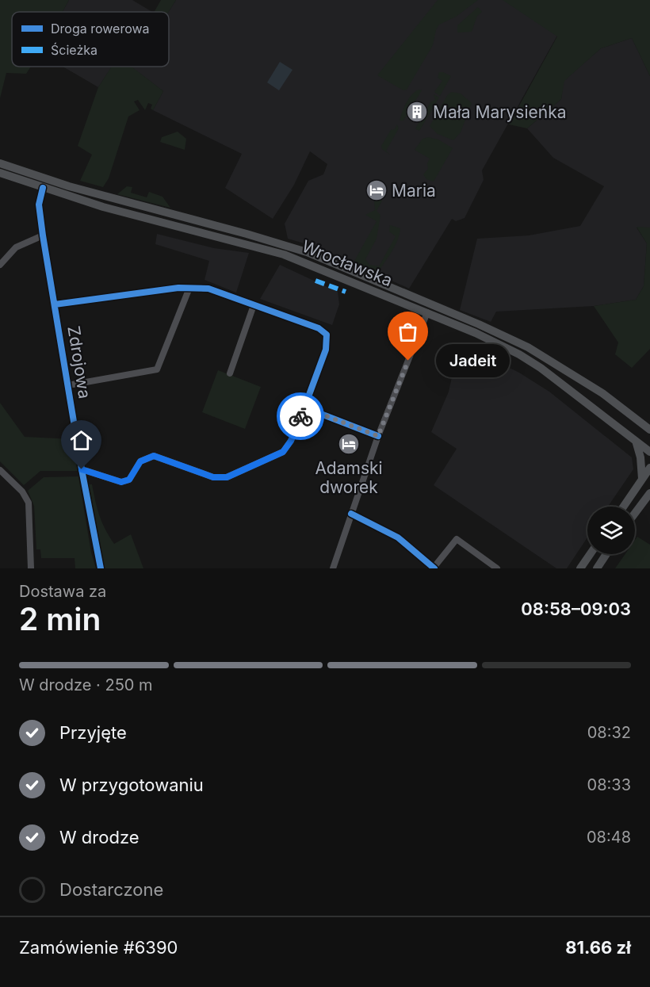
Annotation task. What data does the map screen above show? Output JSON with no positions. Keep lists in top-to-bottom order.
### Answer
{
  "streets": {
    "main road": ["Wrocławska"],
    "street": ["Zdrojowa"]
  },
  "crossings": [
    ["Wrocławska", "Zdrojowa"]
  ],
  "places": {
    "building": ["Mała Marysieńka"],
    "hotel": ["Maria", "Adamski dworek"],
    "other": ["Jadeit"]
  },
  "legend": ["Droga rowerowa", "Ścieżka"],
  "page": {
    "bubble": "Jadeit",
    "heading": ["2 min", "Dostawa za", "08:58–09:03"],
    "panel": ["Zamówienie #6390", "81.66 zł"],
    "bar": "W drodze · 250 m",
    "list": [
      ["Przyjęte", "08:32"],
      ["W przygotowaniu", "08:33"],
      ["W drodze", "08:48"],
      "Dostarczone"
    ]
  }
}
